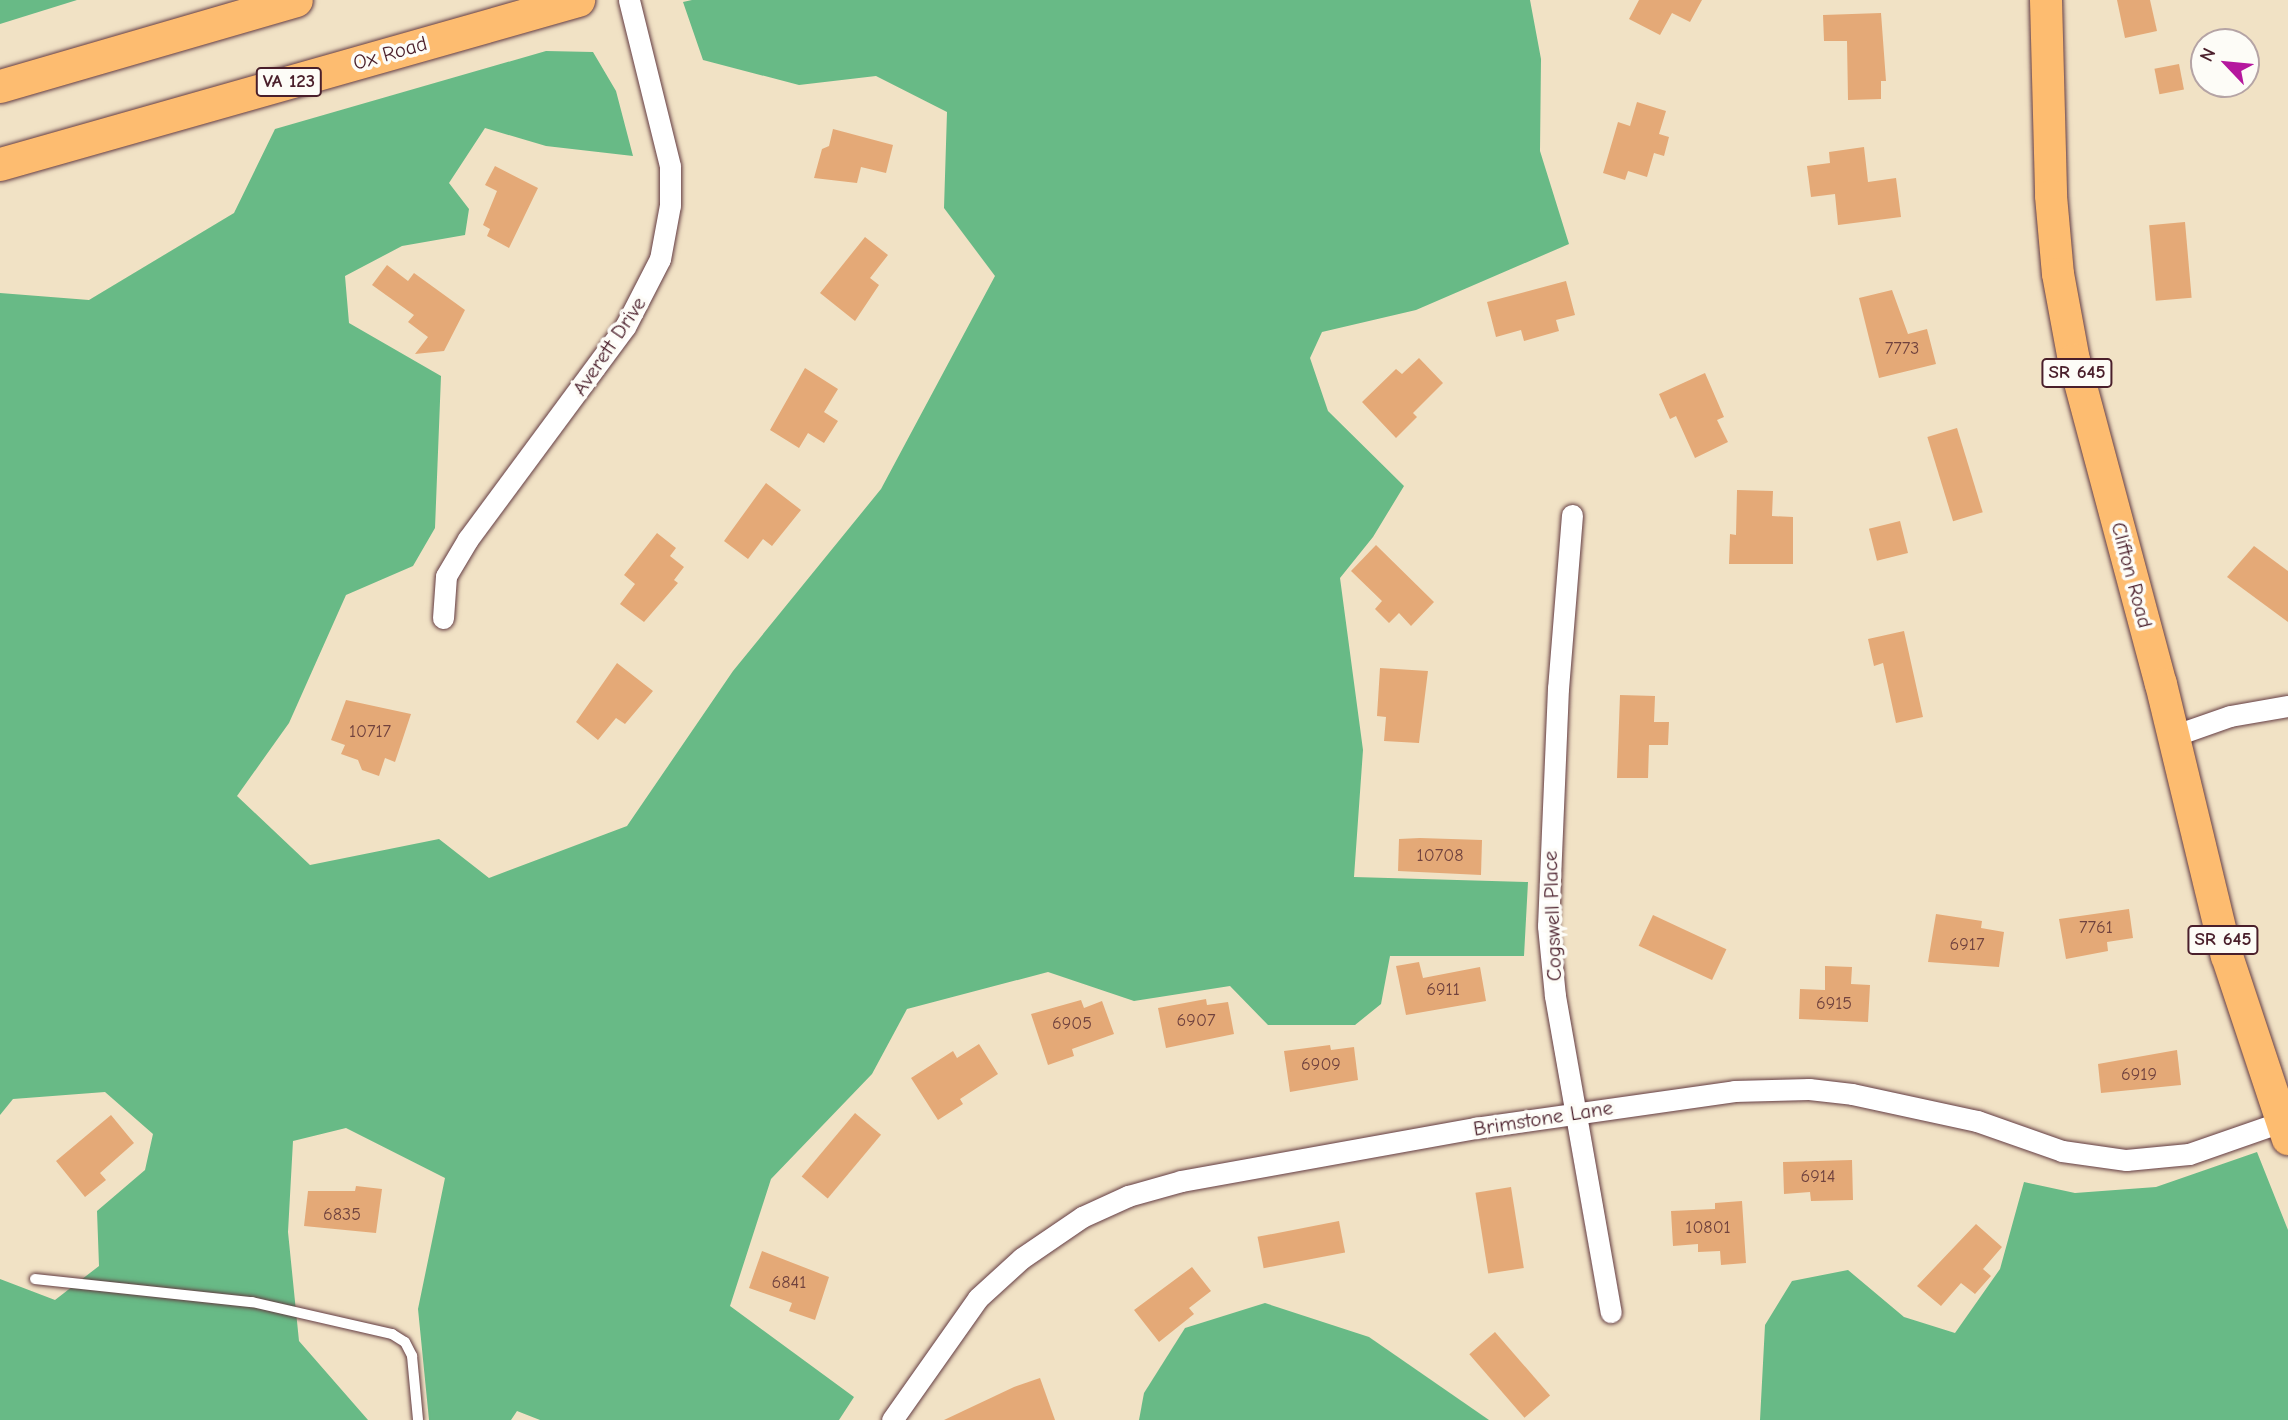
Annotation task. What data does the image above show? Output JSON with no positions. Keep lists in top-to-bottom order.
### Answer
{
  "streets": {
    "highway": ["Ox Road", "VA 123"],
    "main road": ["SR 645", "Clifton Road"],
    "street": ["Averett Drive", "Cogswell Place", "Brimstone Lane"]
  },
  "crossings": [
    ["Clifton Road", "Brimstone Lane"],
    ["Cogswell Place", "Brimstone Lane"]
  ],
  "house_numbers": [
    "7773",
    "10717",
    "10708",
    "7761",
    "6917",
    "6911",
    "6915",
    "6907",
    "6905",
    "6909",
    "6919",
    "6914",
    "6835",
    "10801",
    "6841"
  ],
  "north": "top left"
}
